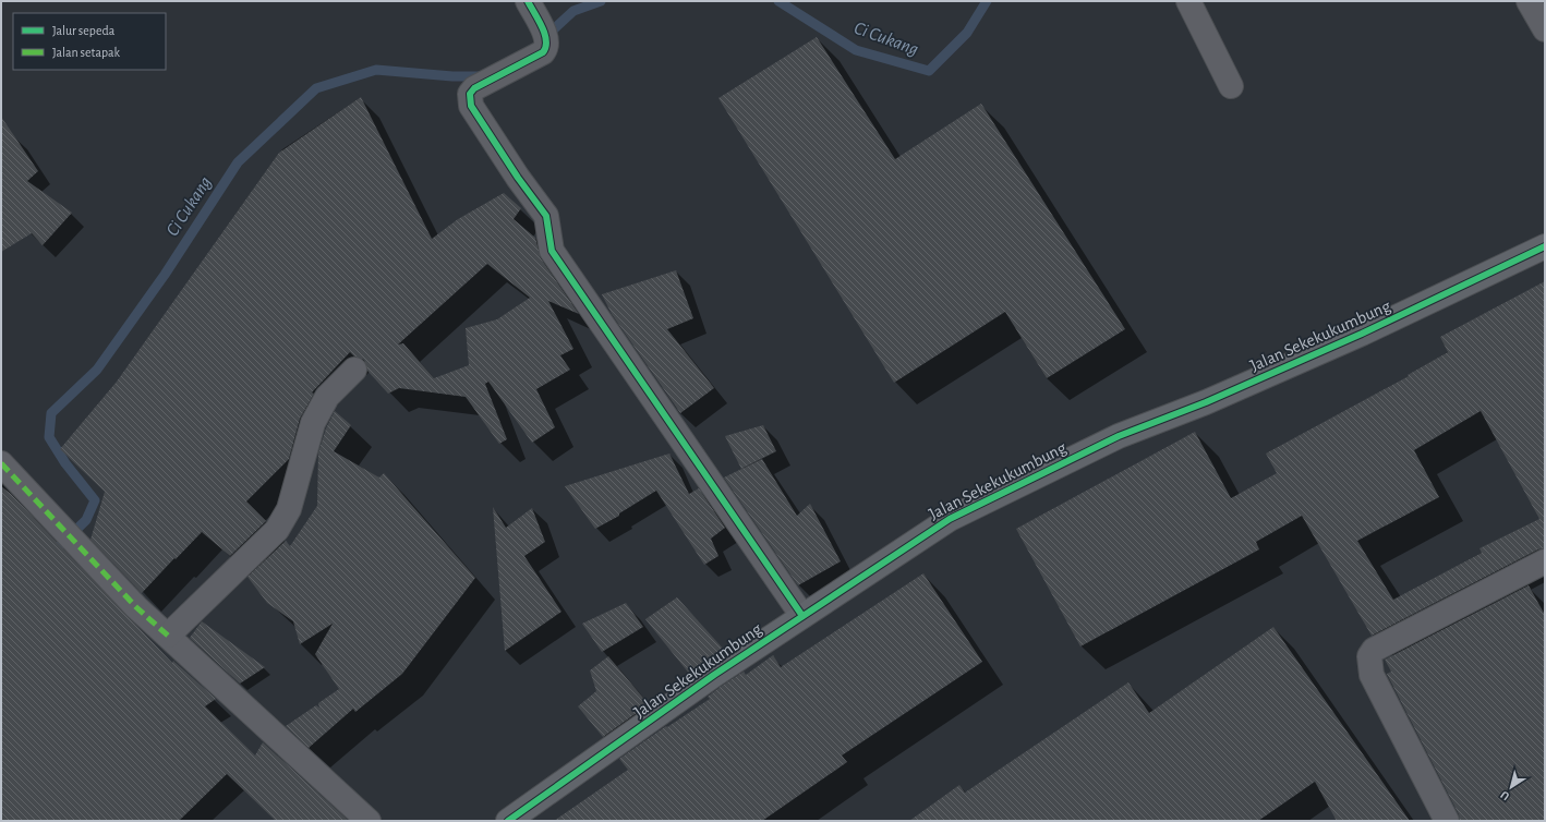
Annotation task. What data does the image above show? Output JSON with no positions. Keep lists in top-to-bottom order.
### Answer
{
  "streets": {
    "street": ["Jalan Sekekukumbung"]
  },
  "water": ["Ci Cukang"],
  "legend": ["Jalur sepeda", "Jalan setapak"],
  "north": "bottom left"
}
